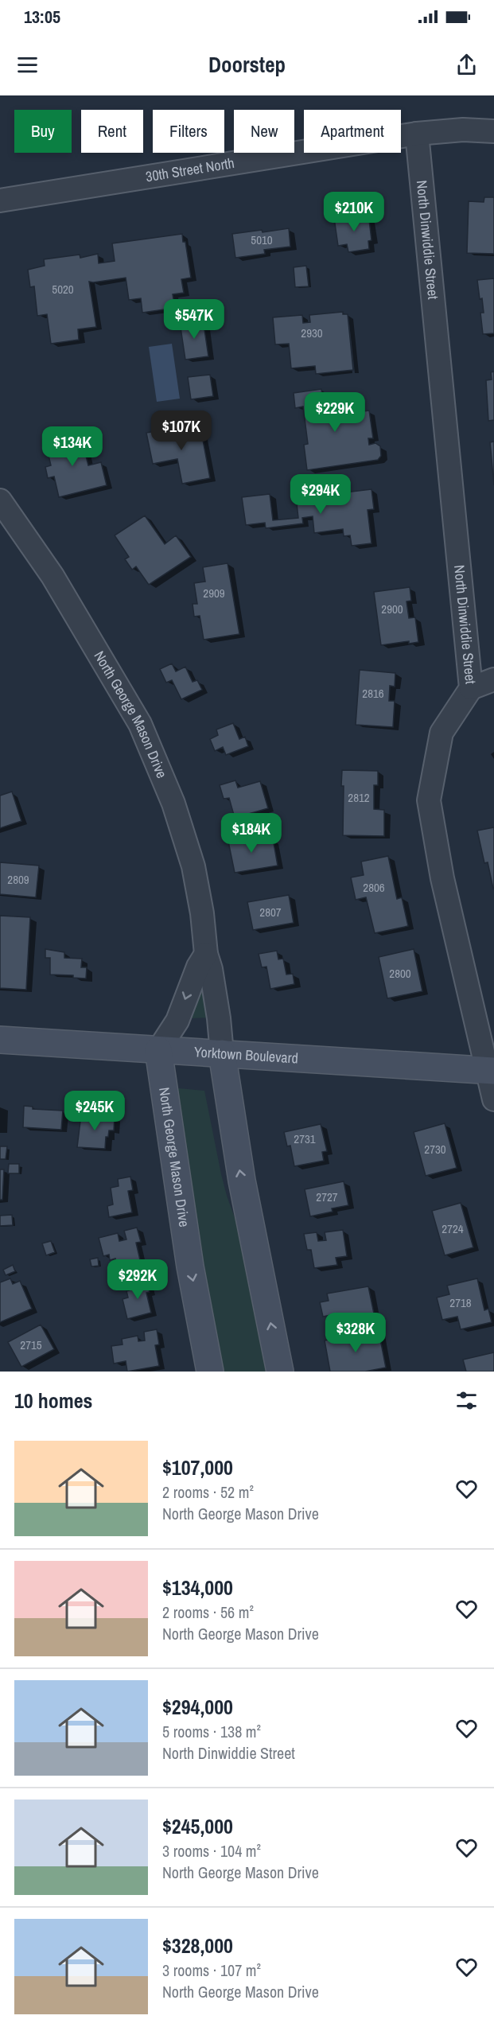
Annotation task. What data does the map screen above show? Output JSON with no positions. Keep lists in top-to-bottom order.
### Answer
{
  "streets": {
    "street": [
      "30th Street North",
      "North Dinwiddie Street",
      "North George Mason Drive",
      "Yorktown Boulevard"
    ]
  },
  "crossings": [
    ["30th Street North", "North Dinwiddie Street"],
    ["North Dinwiddie Street", "Yorktown Boulevard"],
    ["North George Mason Drive", "Yorktown Boulevard"]
  ],
  "house_numbers": [
    "5010",
    "5020",
    "2930",
    "2909",
    "2900",
    "2816",
    "2812",
    "2809",
    "2806",
    "2807",
    "2800",
    "2731",
    "2730",
    "2727",
    "2724",
    "2718",
    "2715"
  ],
  "page": {
    "status": "13:05",
    "header": "Doorstep",
    "chip": [
      "Buy",
      "Rent",
      "Filters",
      "New",
      "Apartment"
    ],
    "price": [
      "$210K",
      "$547K",
      "$229K",
      "$107K",
      "$134K",
      "$294K",
      "$184K",
      "$245K",
      "$292K",
      "$328K"
    ],
    "heading": "10 homes",
    "list": [
      {
        "name": "$107,000",
        "note": "2 rooms · 52 m² · North George Mason Drive"
      },
      {
        "name": "$134,000",
        "note": "2 rooms · 56 m² · North George Mason Drive"
      },
      {
        "name": "$294,000",
        "note": "5 rooms · 138 m² · North Dinwiddie Street"
      },
      {
        "name": "$245,000",
        "note": "3 rooms · 104 m² · North George Mason Drive"
      },
      {
        "name": "$328,000",
        "note": "3 rooms · 107 m² · North George Mason Drive"
      }
    ]
  }
}
